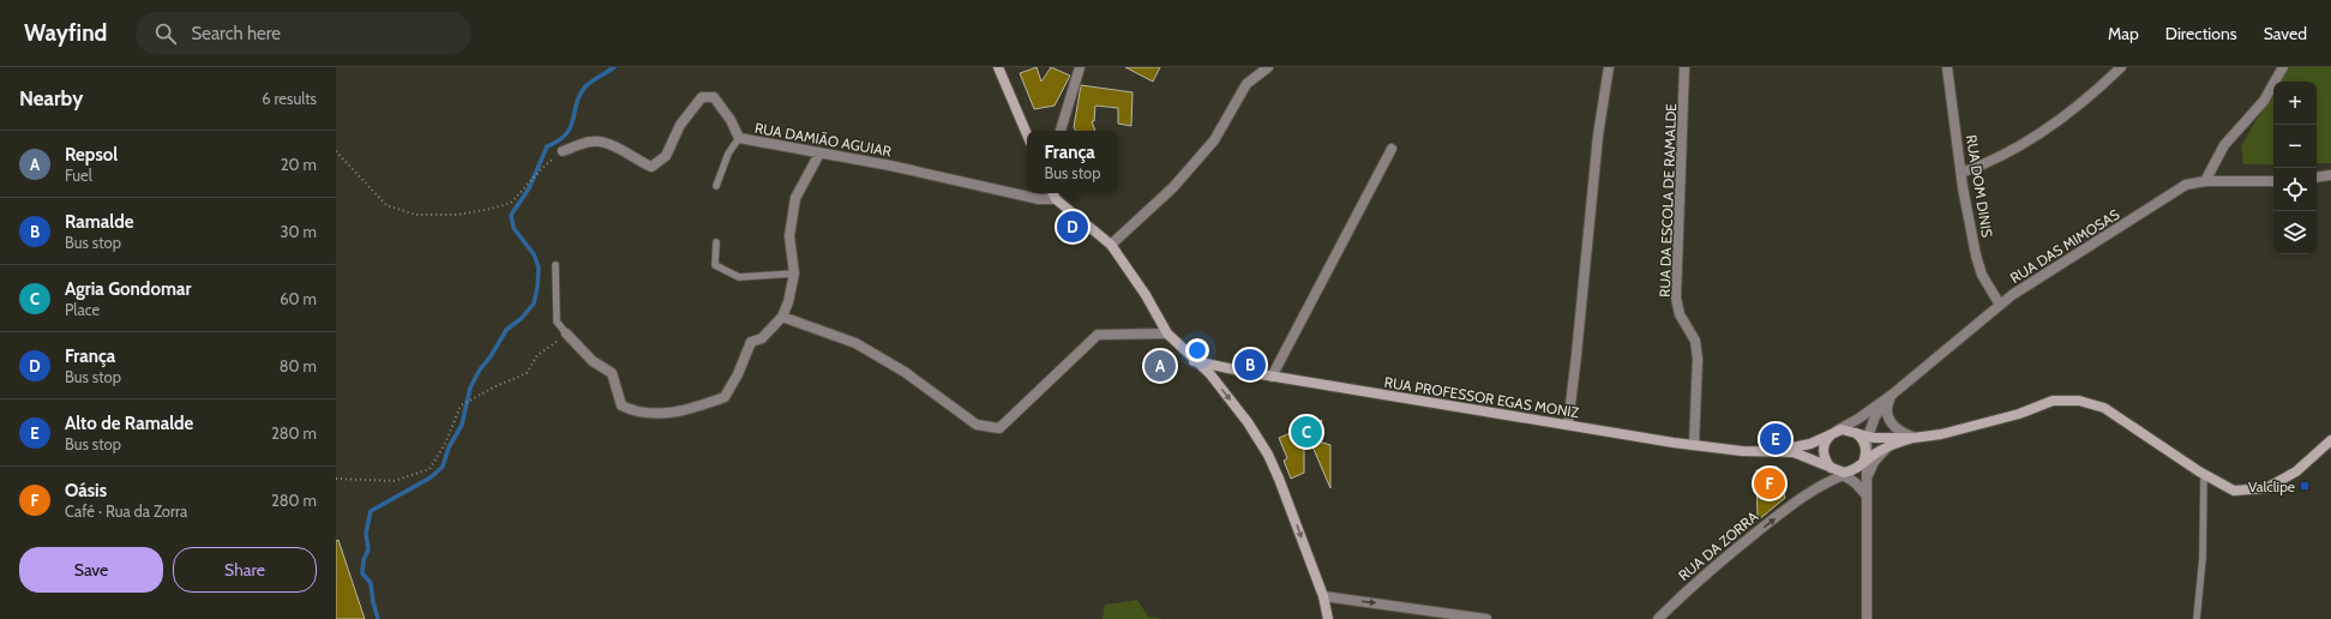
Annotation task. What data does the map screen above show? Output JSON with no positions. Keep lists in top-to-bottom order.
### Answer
{
  "streets": {
    "main road": ["RUA PROFESSOR EGAS MONIZ"],
    "street": [
      "RUA DAMIÃO AGUIAR",
      "RUA DOM DINIS",
      "RUA DA ESCOLA DE RAMALDE",
      "RUA DAS MIMOSAS",
      "RUA DA ZORRA"
    ]
  },
  "crossings": [
    ["RUA DOM DINIS", "RUA DAS MIMOSAS"],
    ["RUA DA ESCOLA DE RAMALDE", "RUA PROFESSOR EGAS MONIZ"],
    ["RUA DAS MIMOSAS", "RUA PROFESSOR EGAS MONIZ"],
    ["RUA DAS MIMOSAS", "RUA DA ZORRA"],
    ["RUA PROFESSOR EGAS MONIZ", "RUA DA ZORRA"]
  ],
  "one_way": ["RUA DA ZORRA"],
  "places": {
    "transit": ["Valclipe"]
  },
  "page": {
    "header": "Wayfind",
    "search": "Search here",
    "nav": ["Map", "Directions", "Saved"],
    "heading": ["Nearby", "6 results"],
    "map_buttons": ["+", "−"],
    "list": [
      {
        "mark": "A",
        "name": "Repsol",
        "note": "Fuel",
        "value": "20 m"
      },
      {
        "mark": "B",
        "name": "Ramalde",
        "note": "Bus stop",
        "value": "30 m"
      },
      {
        "mark": "C",
        "name": "Agria Gondomar",
        "note": "Place",
        "value": "60 m"
      },
      {
        "mark": "D",
        "name": "França",
        "note": "Bus stop",
        "value": "80 m"
      },
      {
        "mark": "E",
        "name": "Alto de Ramalde",
        "note": "Bus stop",
        "value": "280 m"
      },
      {
        "mark": "F",
        "name": "Oásis",
        "note": "Café · Rua da Zorra",
        "value": "280 m"
      }
    ],
    "popup": ["França", "Bus stop"],
    "pins": [
      "D",
      "B",
      "A",
      "C",
      "E",
      "F"
    ],
    "buttons": ["Save", "Share"]
  }
}
